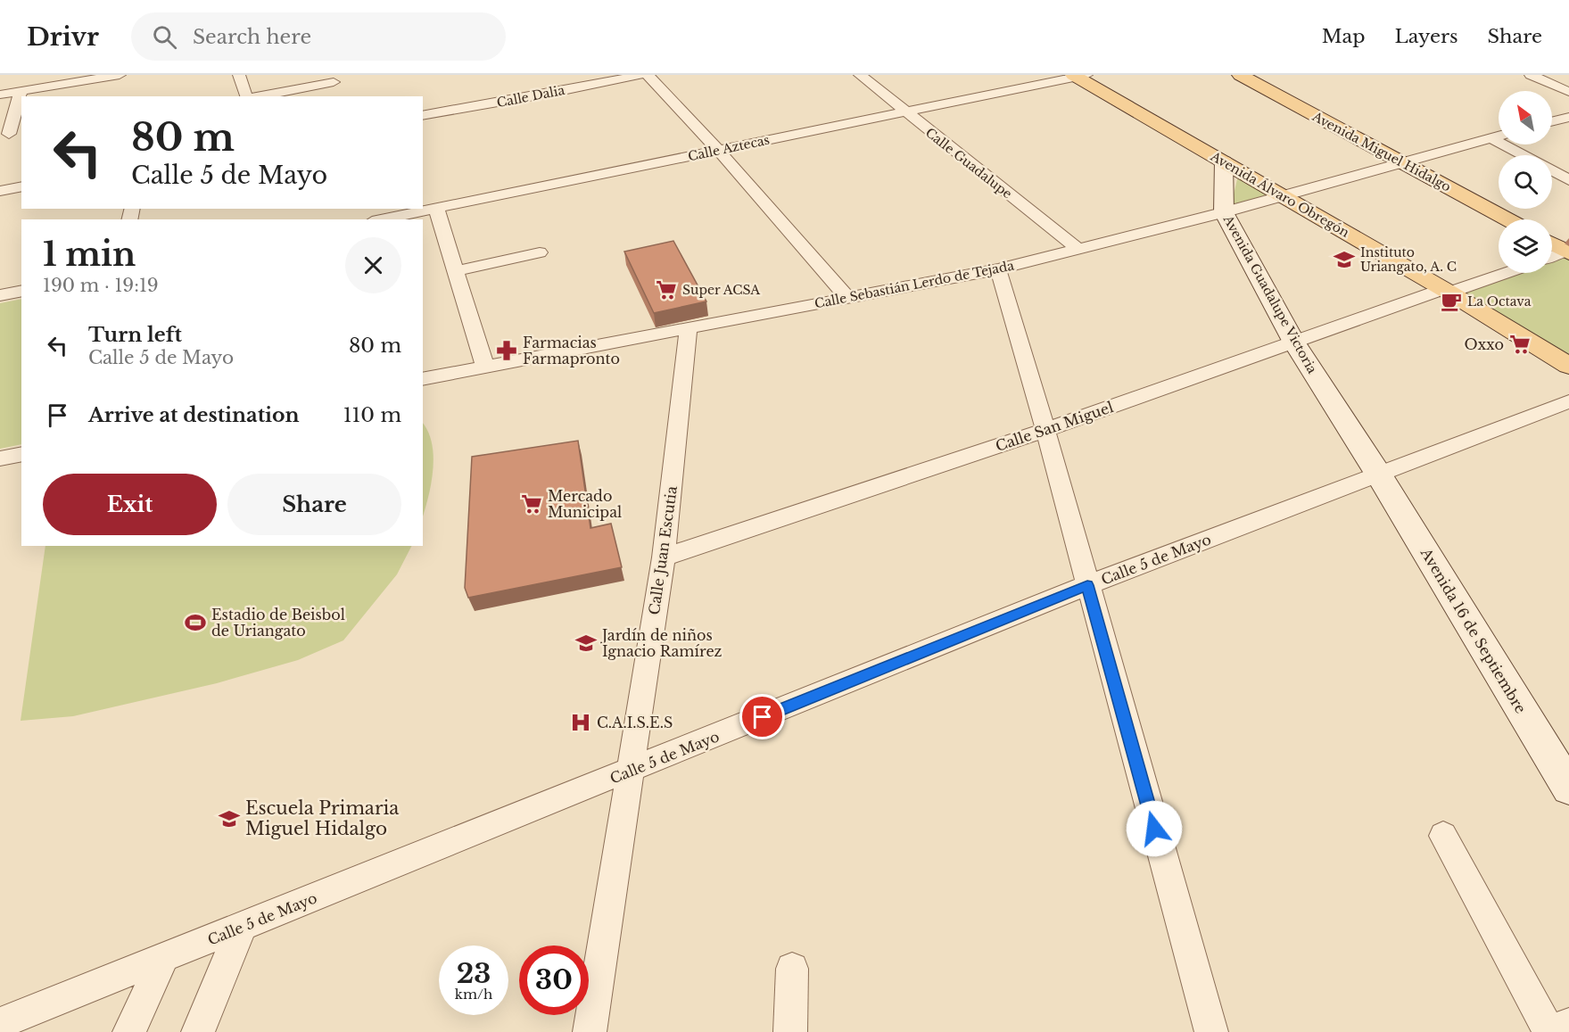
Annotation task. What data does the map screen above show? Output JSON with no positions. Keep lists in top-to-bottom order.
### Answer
{
  "streets": {
    "main road": ["Avenida Miguel Hidalgo", "Avenida Álvaro Obregón"],
    "street": [
      "Calle Dalia",
      "Calle Aztecas",
      "Calle Guadalupe",
      "Calle Sebastián Lerdo de Tejada",
      "Avenida Guadalupe Victoria",
      "Calle San Miguel",
      "Calle Juan Escutia",
      "Calle 5 de Mayo",
      "Avenida 16 de Septiembre"
    ]
  },
  "crossings": [
    ["Calle Aztecas", "Calle Guadalupe"],
    ["Calle Aztecas", "Avenida Álvaro Obregón"],
    ["Avenida Miguel Hidalgo", "Calle Sebastián Lerdo de Tejada"],
    ["Calle Guadalupe", "Calle Sebastián Lerdo de Tejada"],
    ["Avenida Álvaro Obregón", "Calle Sebastián Lerdo de Tejada"],
    ["Avenida Álvaro Obregón", "Avenida Guadalupe Victoria"],
    ["Avenida Álvaro Obregón", "Calle San Miguel"],
    ["Calle Sebastián Lerdo de Tejada", "Avenida Guadalupe Victoria"],
    ["Calle Sebastián Lerdo de Tejada", "Calle Juan Escutia"],
    ["Avenida Guadalupe Victoria", "Calle San Miguel"],
    ["Avenida Guadalupe Victoria", "Calle 5 de Mayo"],
    ["Avenida Guadalupe Victoria", "Avenida 16 de Septiembre"],
    ["Calle San Miguel", "Calle Juan Escutia"],
    ["Calle Juan Escutia", "Calle 5 de Mayo"],
    ["Calle 5 de Mayo", "Avenida 16 de Septiembre"]
  ],
  "places": {
    "school or university": ["Instituto Uriangato, A. C", "Jardín de niños Ignacio Ramírez", "Escuela Primaria Miguel Hidalgo"],
    "supermarket": ["Super ACSA", "Oxxo", "Mercado Municipal"],
    "cafe": ["La Octava"],
    "pharmacy": ["Farmacias Farmapronto"],
    "sports": ["Estadio de Beisbol de Uriangato"],
    "hospital": ["C.A.I.S.E.S"]
  },
  "north": "top left",
  "page": {
    "header": "Drivr",
    "search": "Search here",
    "nav": ["Map", "Layers", "Share"],
    "turn": ["80 m", "Calle 5 de Mayo"],
    "heading": ["1 min", "190 m · 19:19"],
    "list": [
      {
        "name": "Turn left",
        "note": "Calle 5 de Mayo",
        "value": "80 m"
      },
      {
        "name": "Arrive at destination",
        "value": "110 m"
      }
    ],
    "buttons": ["Exit", "Share"],
    "speed": "23 km/h",
    "limit": "30"
  }
}
